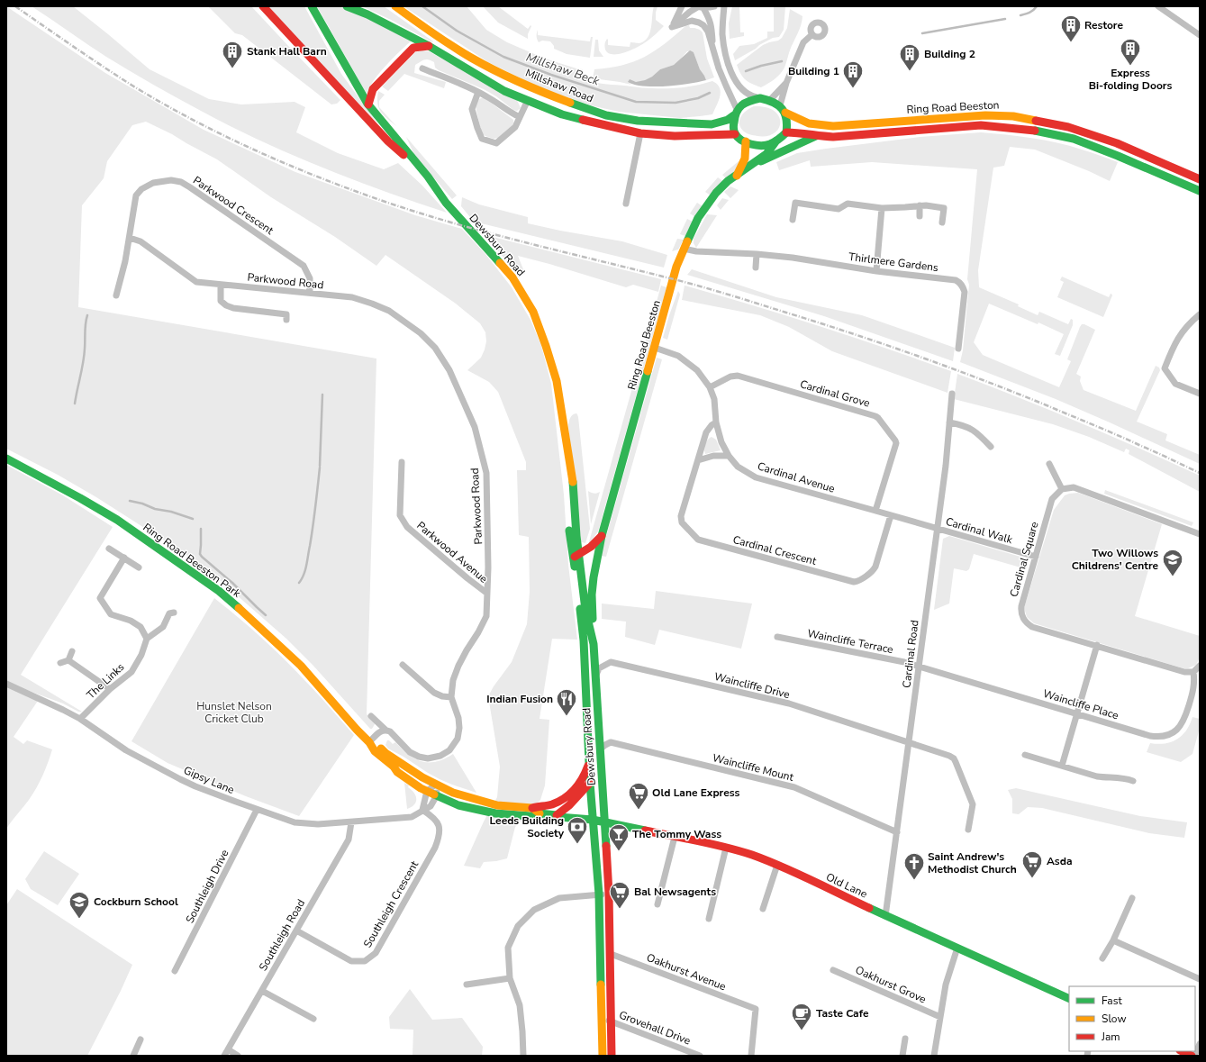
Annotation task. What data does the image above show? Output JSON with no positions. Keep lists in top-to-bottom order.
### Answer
{
  "streets": {
    "main road": [
      "Millshaw Road",
      "Ring Road Beeston",
      "Dewsbury Road",
      "Ring Road Beeston Park",
      "Old Lane"
    ],
    "street": [
      "Parkwood Crescent",
      "Thirlmere Gardens",
      "Parkwood Road",
      "Cardinal Grove",
      "Cardinal Avenue",
      "Cardinal Walk",
      "Cardinal Crescent",
      "Parkwood Avenue",
      "Cardinal Square",
      "Waincliffe Terrace",
      "Cardinal Road",
      "The Links",
      "Waincliffe Drive",
      "Waincliffe Place",
      "Waincliffe Mount",
      "Gipsy Lane",
      "Southleigh Drive",
      "Southleigh Crescent",
      "Southleigh Road",
      "Oakhurst Avenue",
      "Oakhurst Grove",
      "Grovehall Drive"
    ]
  },
  "crossings": [
    ["Millshaw Road", "Ring Road Beeston"],
    ["Ring Road Beeston", "Dewsbury Road"],
    ["Ring Road Beeston", "Thirlmere Gardens"],
    ["Ring Road Beeston", "Cardinal Avenue"],
    ["Parkwood Crescent", "Parkwood Road"],
    ["Dewsbury Road", "Ring Road Beeston Park"],
    ["Dewsbury Road", "Waincliffe Drive"],
    ["Dewsbury Road", "Waincliffe Mount"],
    ["Dewsbury Road", "Old Lane"],
    ["Dewsbury Road", "Oakhurst Avenue"],
    ["Dewsbury Road", "Grovehall Drive"],
    ["Parkwood Road", "Parkwood Avenue"],
    ["Cardinal Grove", "Cardinal Avenue"],
    ["Cardinal Avenue", "Cardinal Walk"],
    ["Cardinal Avenue", "Cardinal Crescent"],
    ["Cardinal Avenue", "Cardinal Road"],
    ["Cardinal Walk", "Cardinal Square"],
    ["Cardinal Walk", "Cardinal Road"],
    ["Cardinal Square", "Waincliffe Place"],
    ["Ring Road Beeston Park", "Gipsy Lane"],
    ["Ring Road Beeston Park", "Old Lane"],
    ["Waincliffe Terrace", "Cardinal Road"],
    ["Waincliffe Terrace", "Waincliffe Place"],
    ["Cardinal Road", "Waincliffe Drive"],
    ["Cardinal Road", "Waincliffe Place"],
    ["Cardinal Road", "Waincliffe Mount"],
    ["Cardinal Road", "Old Lane"],
    ["The Links", "Gipsy Lane"],
    ["Gipsy Lane", "Southleigh Drive"],
    ["Gipsy Lane", "Southleigh Crescent"],
    ["Gipsy Lane", "Southleigh Road"],
    ["Southleigh Crescent", "Southleigh Road"]
  ],
  "water": ["Millshaw Beck"],
  "parks": ["Hunslet Nelson Cricket Club"],
  "places": {
    "building": [
      "Restore",
      "Express Bi-folding Doors",
      "Stank Hall Barn",
      "Building 2",
      "Building 1"
    ],
    "school or university": ["Two Willows Childrens' Centre", "Cockburn School"],
    "restaurant": ["Indian Fusion"],
    "supermarket": ["Old Lane Express", "Asda", "Bal Newsagents"],
    "bank": ["Leeds Building Society"],
    "bar": ["The Tommy Wass"],
    "church": ["Saint Andrew's Methodist Church"],
    "cafe": ["Taste Cafe"]
  },
  "legend": ["Fast", "Slow", "Jam"]
}
